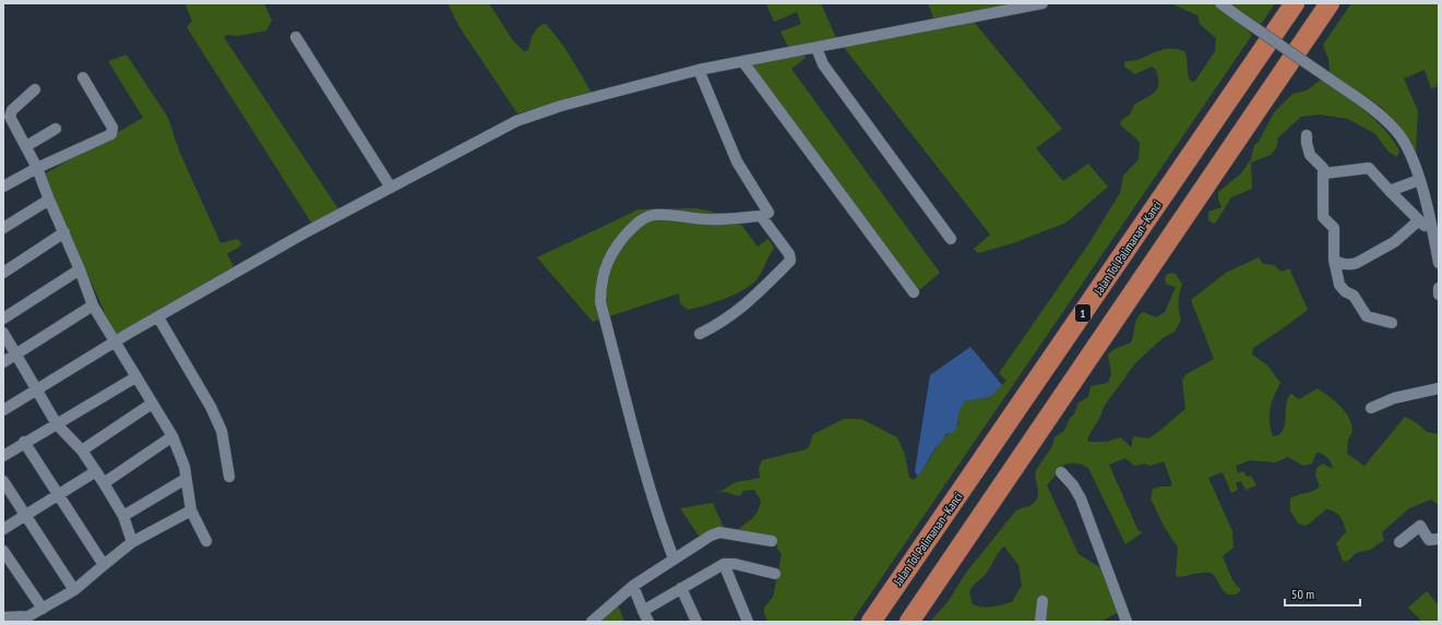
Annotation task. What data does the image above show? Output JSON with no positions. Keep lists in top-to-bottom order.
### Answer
{
  "streets": {
    "highway": ["Jalan Tol Palimanan–Kanci", "1"]
  },
  "scale_bar": "50 m"
}
